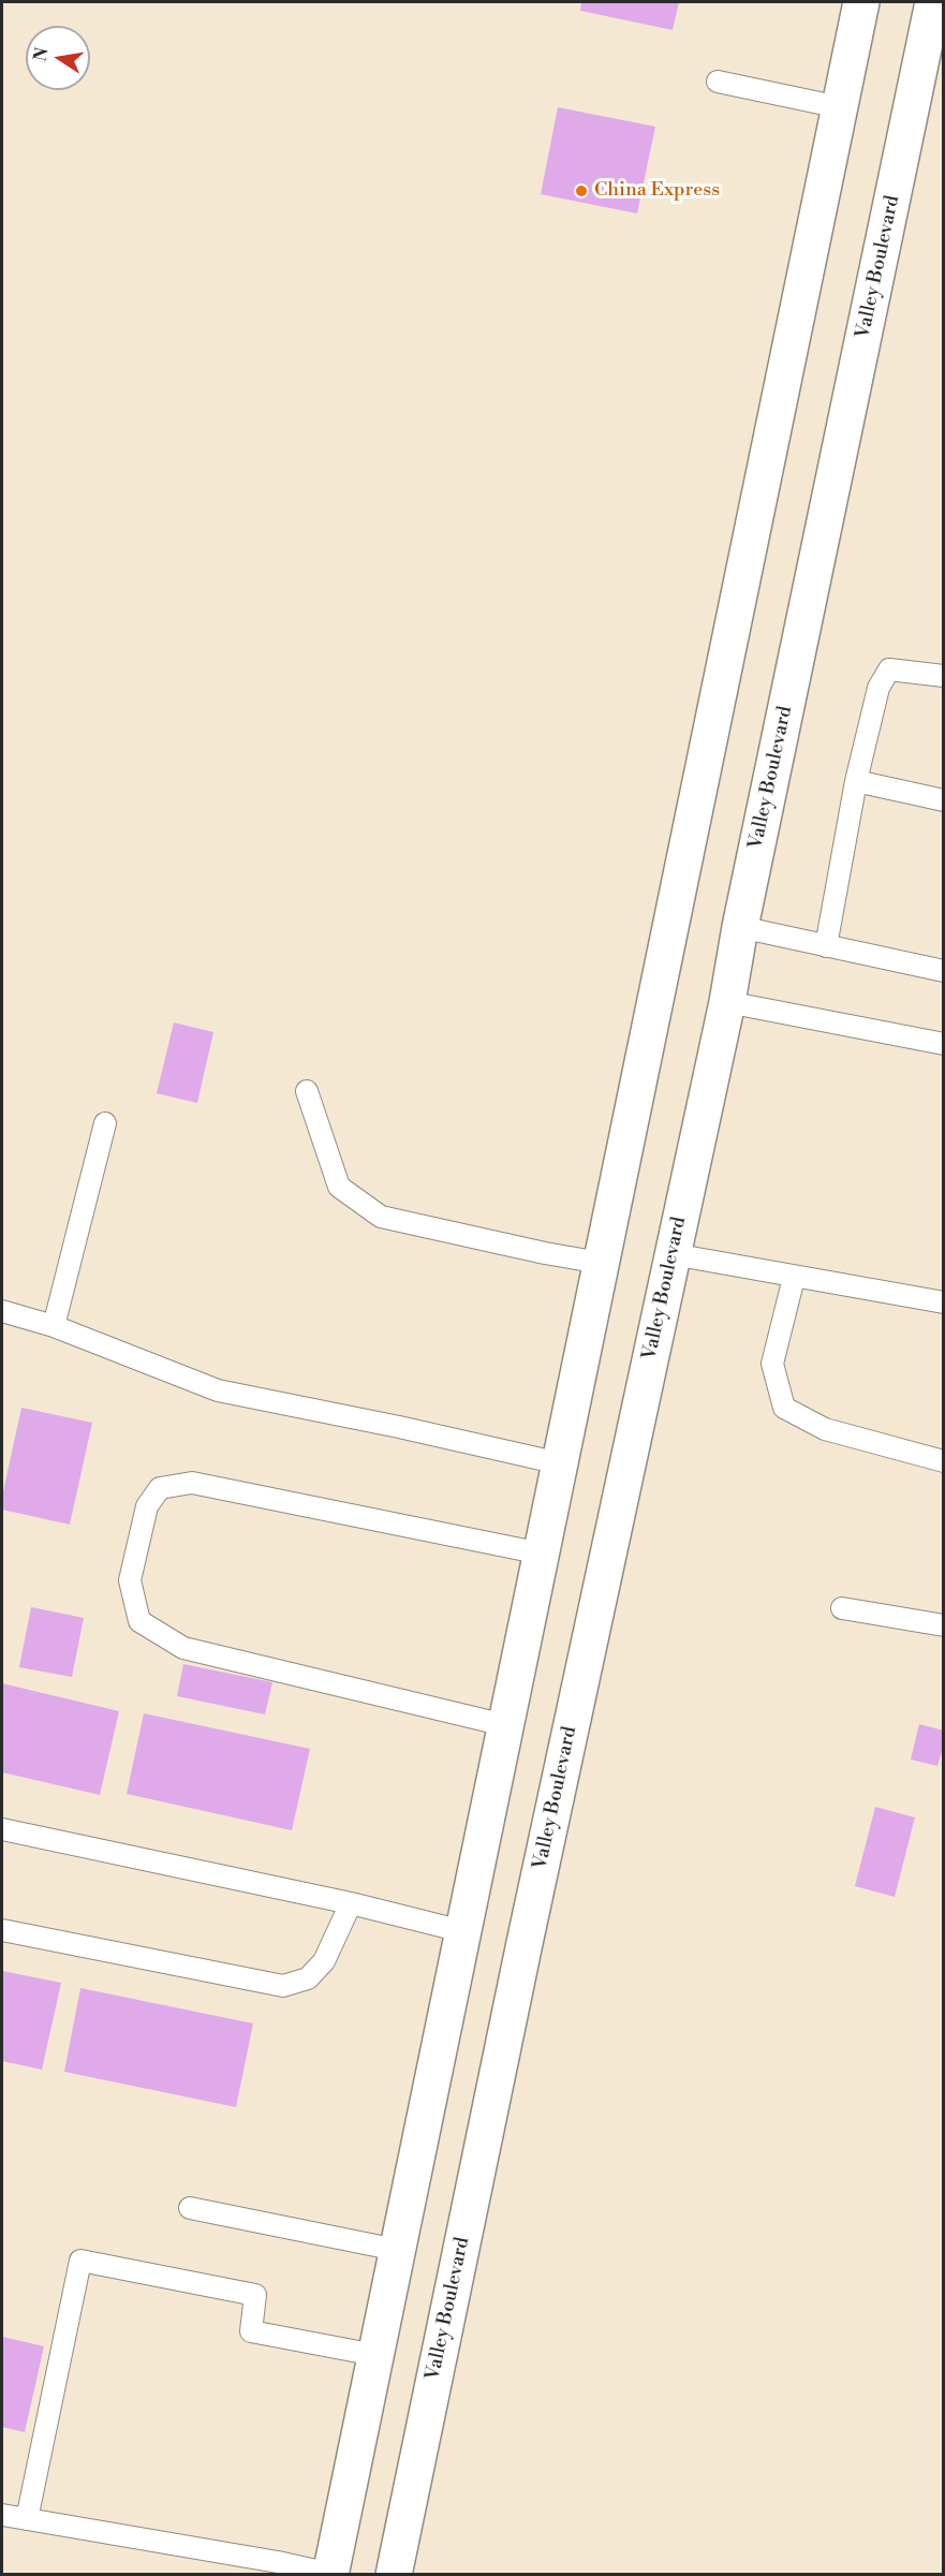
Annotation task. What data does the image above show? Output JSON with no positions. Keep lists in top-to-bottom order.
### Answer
{
  "streets": {
    "main road": ["Valley Boulevard"]
  },
  "places": ["China Express"],
  "north": "left"
}
